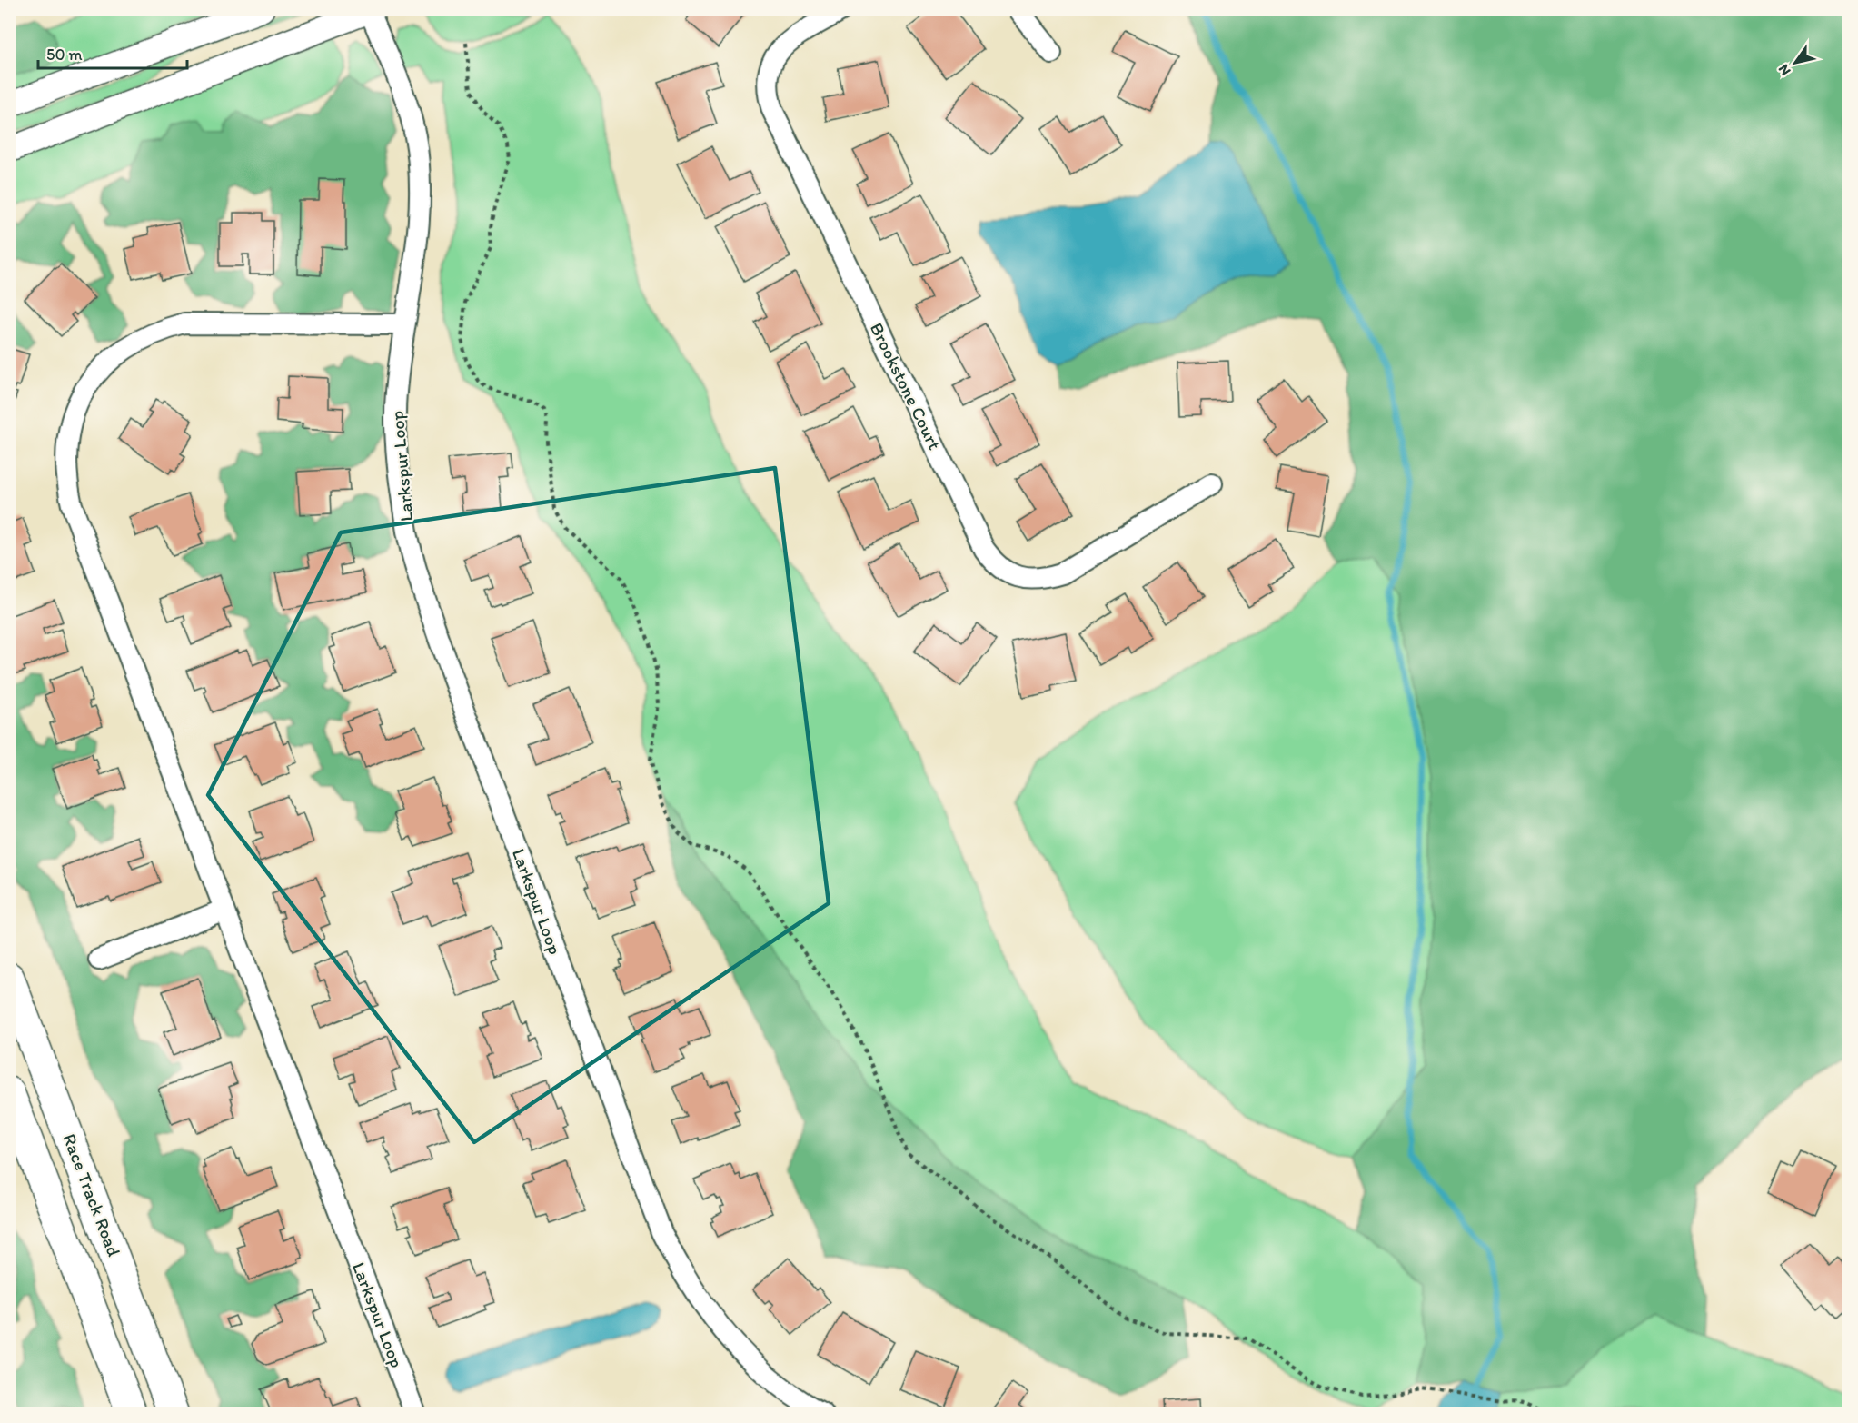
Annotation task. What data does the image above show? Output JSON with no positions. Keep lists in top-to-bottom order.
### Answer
{
  "streets": {
    "main road": ["Race Track Road"],
    "street": ["Brookstone Court", "Larkspur Loop"]
  },
  "scale_bar": "50 m",
  "north": "bottom left"
}
